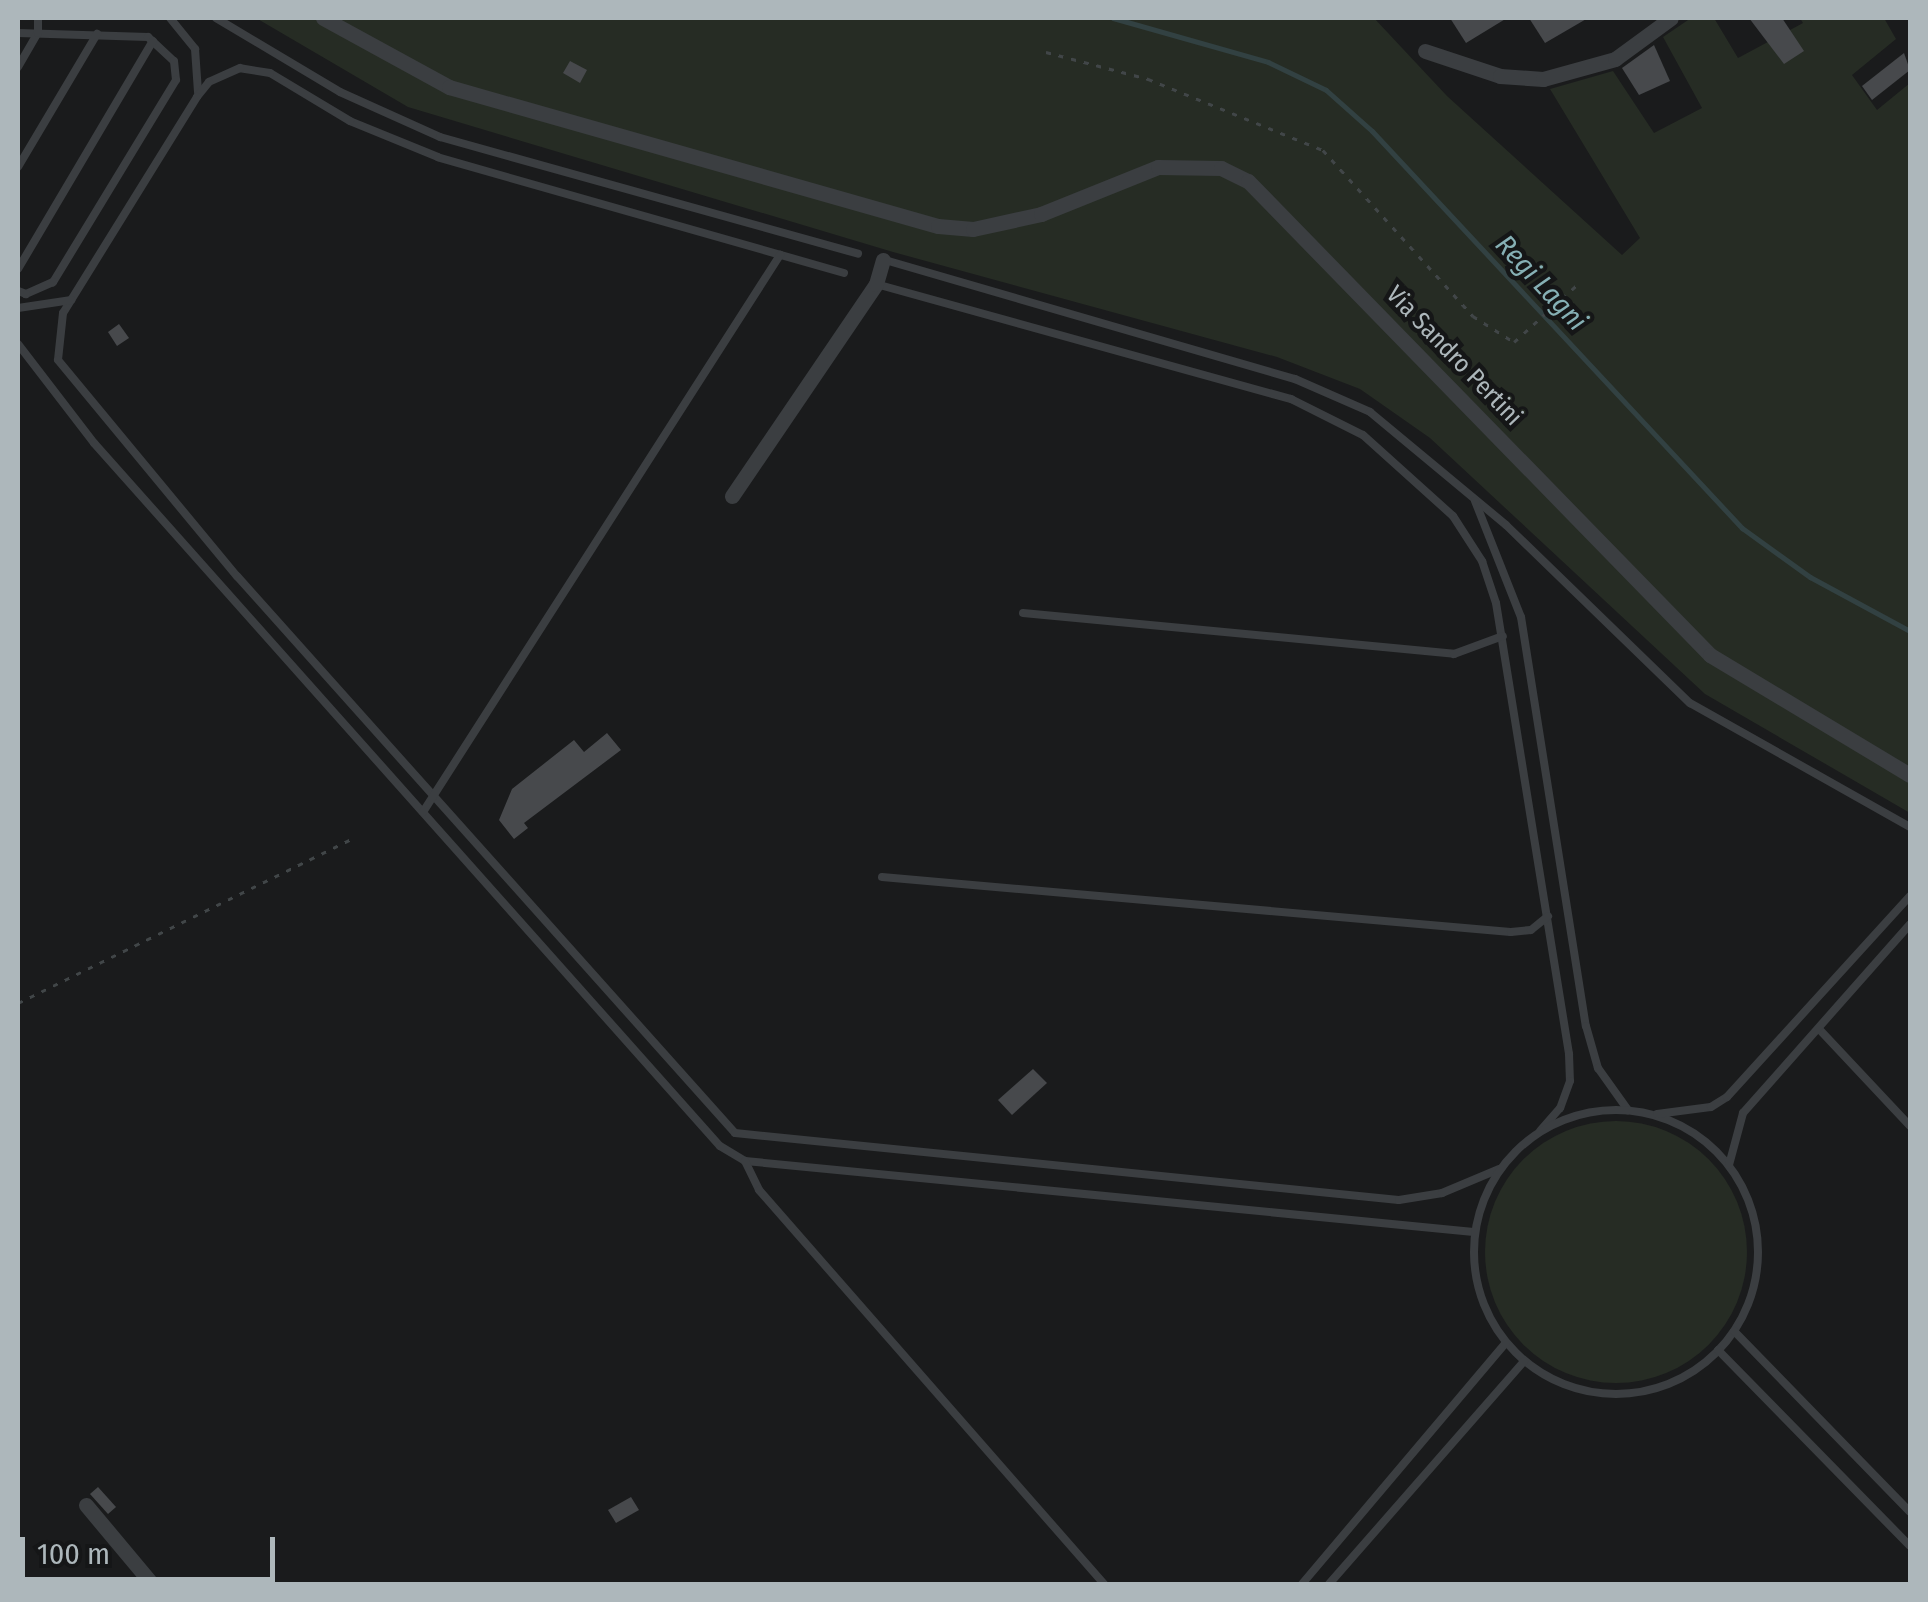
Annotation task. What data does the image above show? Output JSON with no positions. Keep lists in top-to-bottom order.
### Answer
{
  "streets": {
    "street": ["Via Sandro Pertini"]
  },
  "water": ["Regi Lagni"],
  "scale_bar": "100 m"
}
